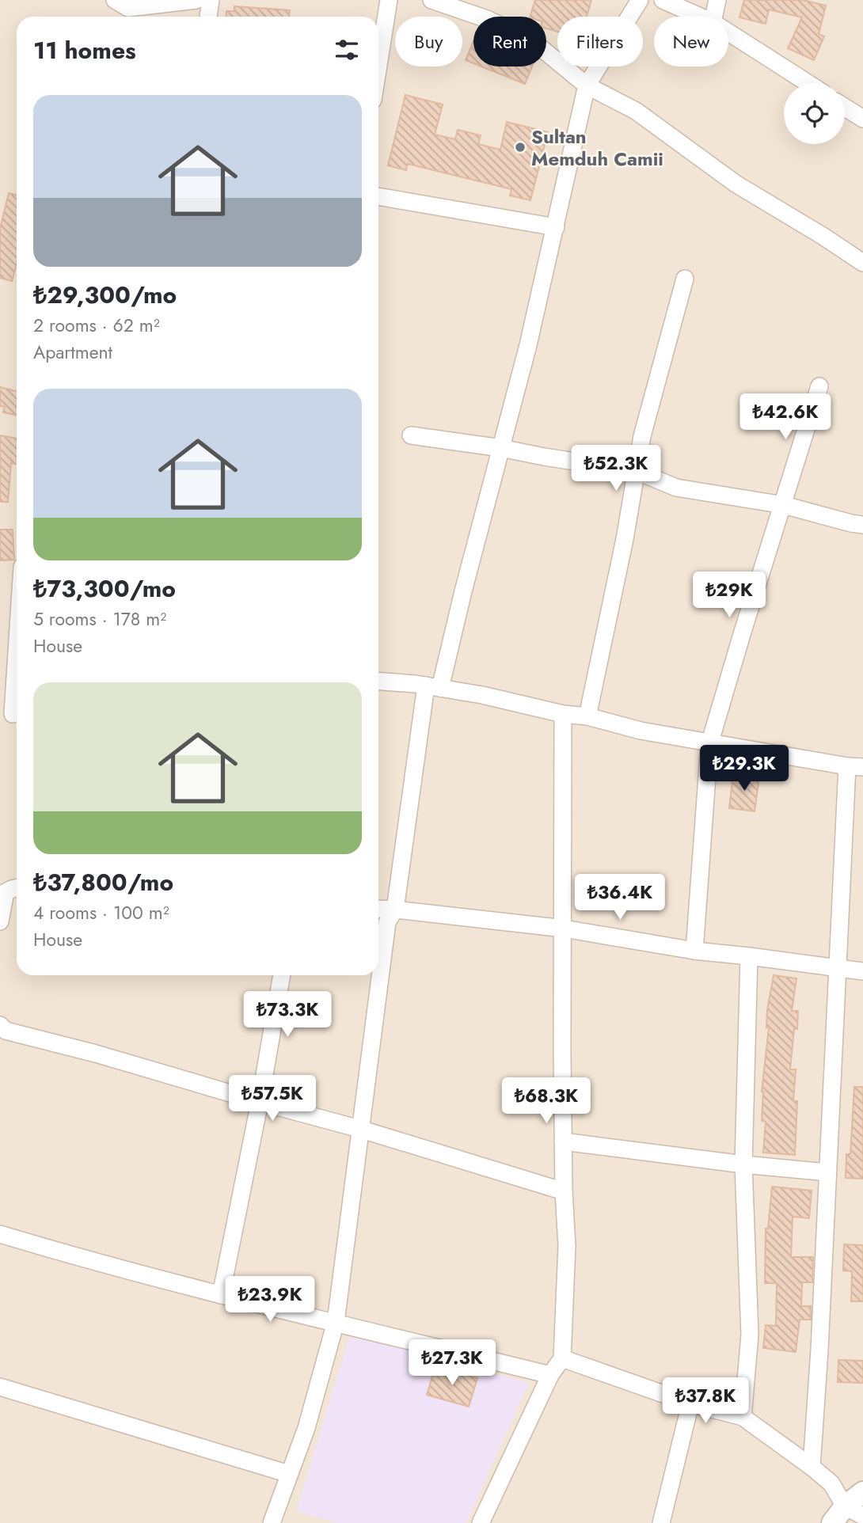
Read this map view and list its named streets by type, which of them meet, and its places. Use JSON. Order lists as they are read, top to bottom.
{
  "places": ["Sultan Memduh Camii"],
  "page": {
    "chip": [
      "Buy",
      "Rent",
      "Filters",
      "New"
    ],
    "heading": "11 homes",
    "list": [
      {
        "name": "₺29,300/mo",
        "note": "2 rooms · 62 m² · Apartment"
      },
      {
        "name": "₺73,300/mo",
        "note": "5 rooms · 178 m² · House"
      },
      {
        "name": "₺37,800/mo",
        "note": "4 rooms · 100 m² · House"
      }
    ],
    "price": [
      "₺42.6K",
      "₺52.3K",
      "₺29K",
      "₺29.3K",
      "₺36.4K",
      "₺73.3K",
      "₺57.5K",
      "₺68.3K",
      "₺23.9K",
      "₺27.3K",
      "₺37.8K"
    ]
  }
}
